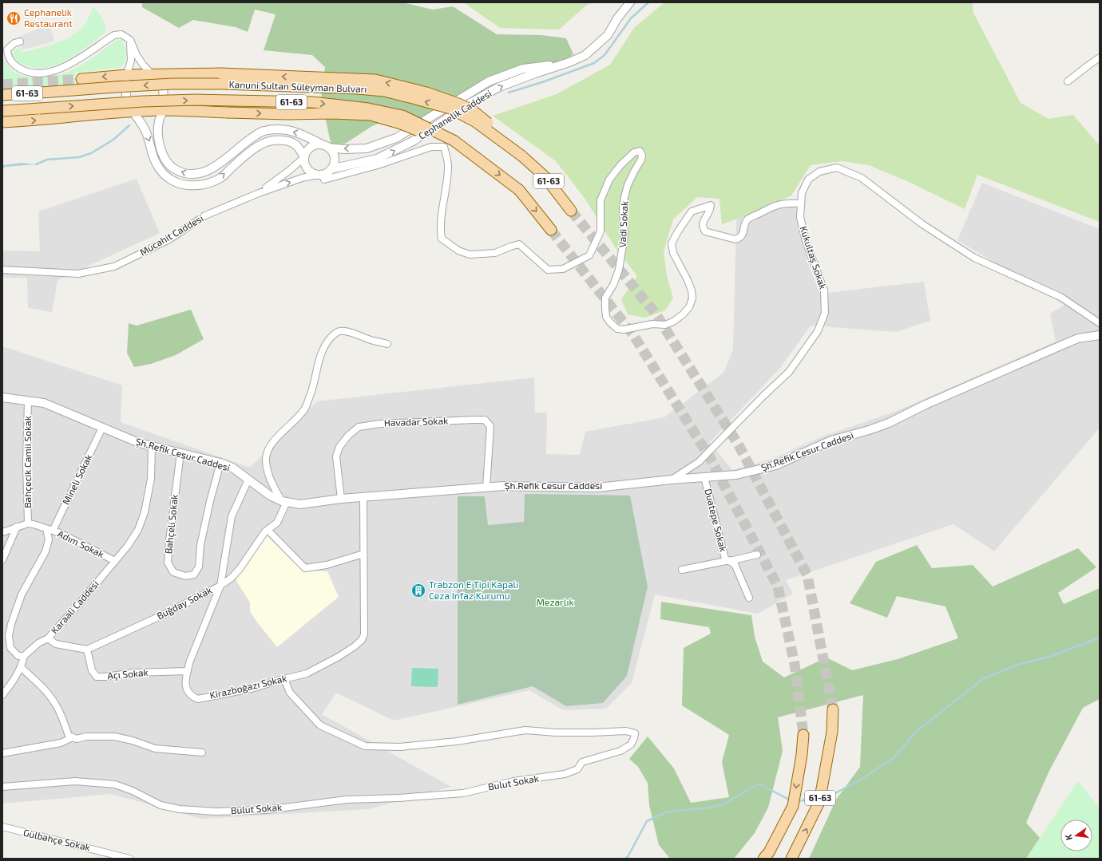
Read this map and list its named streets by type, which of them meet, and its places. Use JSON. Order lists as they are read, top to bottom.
{
  "streets": {
    "main road": ["Kanuni Sultan Süleyman Bulvarı", "61-63"],
    "street": [
      "Cephanelik Caddesi",
      "Vadi Sokak",
      "Mücahit Caddesi",
      "Kukultaş Sokak",
      "Havadar Sokak",
      "Şh.Refik Cesur Caddesi",
      "Bahçecik Camii Sokak",
      "Mineli Sokak",
      "Duatepe Sokak",
      "Bahçeli Sokak",
      "Adım Sokak",
      "Buğday Sokak",
      "Karaali Caddesi",
      "Açı Sokak",
      "Kirazboğazı Sokak",
      "Bulut Sokak",
      "Gülbahçe Sokak"
    ]
  },
  "crossings": [
    ["Kanuni Sultan Süleyman Bulvarı", "61-63"],
    ["Cephanelik Caddesi", "Mücahit Caddesi"],
    ["Vadi Sokak", "Mücahit Caddesi"],
    ["Vadi Sokak", "Kukultaş Sokak"],
    ["Kukultaş Sokak", "Şh.Refik Cesur Caddesi"],
    ["Havadar Sokak", "Şh.Refik Cesur Caddesi"],
    ["Şh.Refik Cesur Caddesi", "Bahçecik Camii Sokak"],
    ["Şh.Refik Cesur Caddesi", "Mineli Sokak"],
    ["Şh.Refik Cesur Caddesi", "Duatepe Sokak"],
    ["Şh.Refik Cesur Caddesi", "Bahçeli Sokak"],
    ["Şh.Refik Cesur Caddesi", "Buğday Sokak"],
    ["Şh.Refik Cesur Caddesi", "Karaali Caddesi"],
    ["Şh.Refik Cesur Caddesi", "Kirazboğazı Sokak"],
    ["Mineli Sokak", "Adım Sokak"],
    ["Adım Sokak", "Karaali Caddesi"],
    ["Buğday Sokak", "Açı Sokak"],
    ["Buğday Sokak", "Kirazboğazı Sokak"],
    ["Açı Sokak", "Kirazboğazı Sokak"],
    ["Kirazboğazı Sokak", "Bulut Sokak"]
  ],
  "parks": ["Mezarlık"],
  "places": {
    "restaurant": ["Cephanelik Restaurant"],
    "building": ["Trabzon E Tipi Kapalı Ceza İnfaz Kurumu"]
  },
  "north": "left"
}
